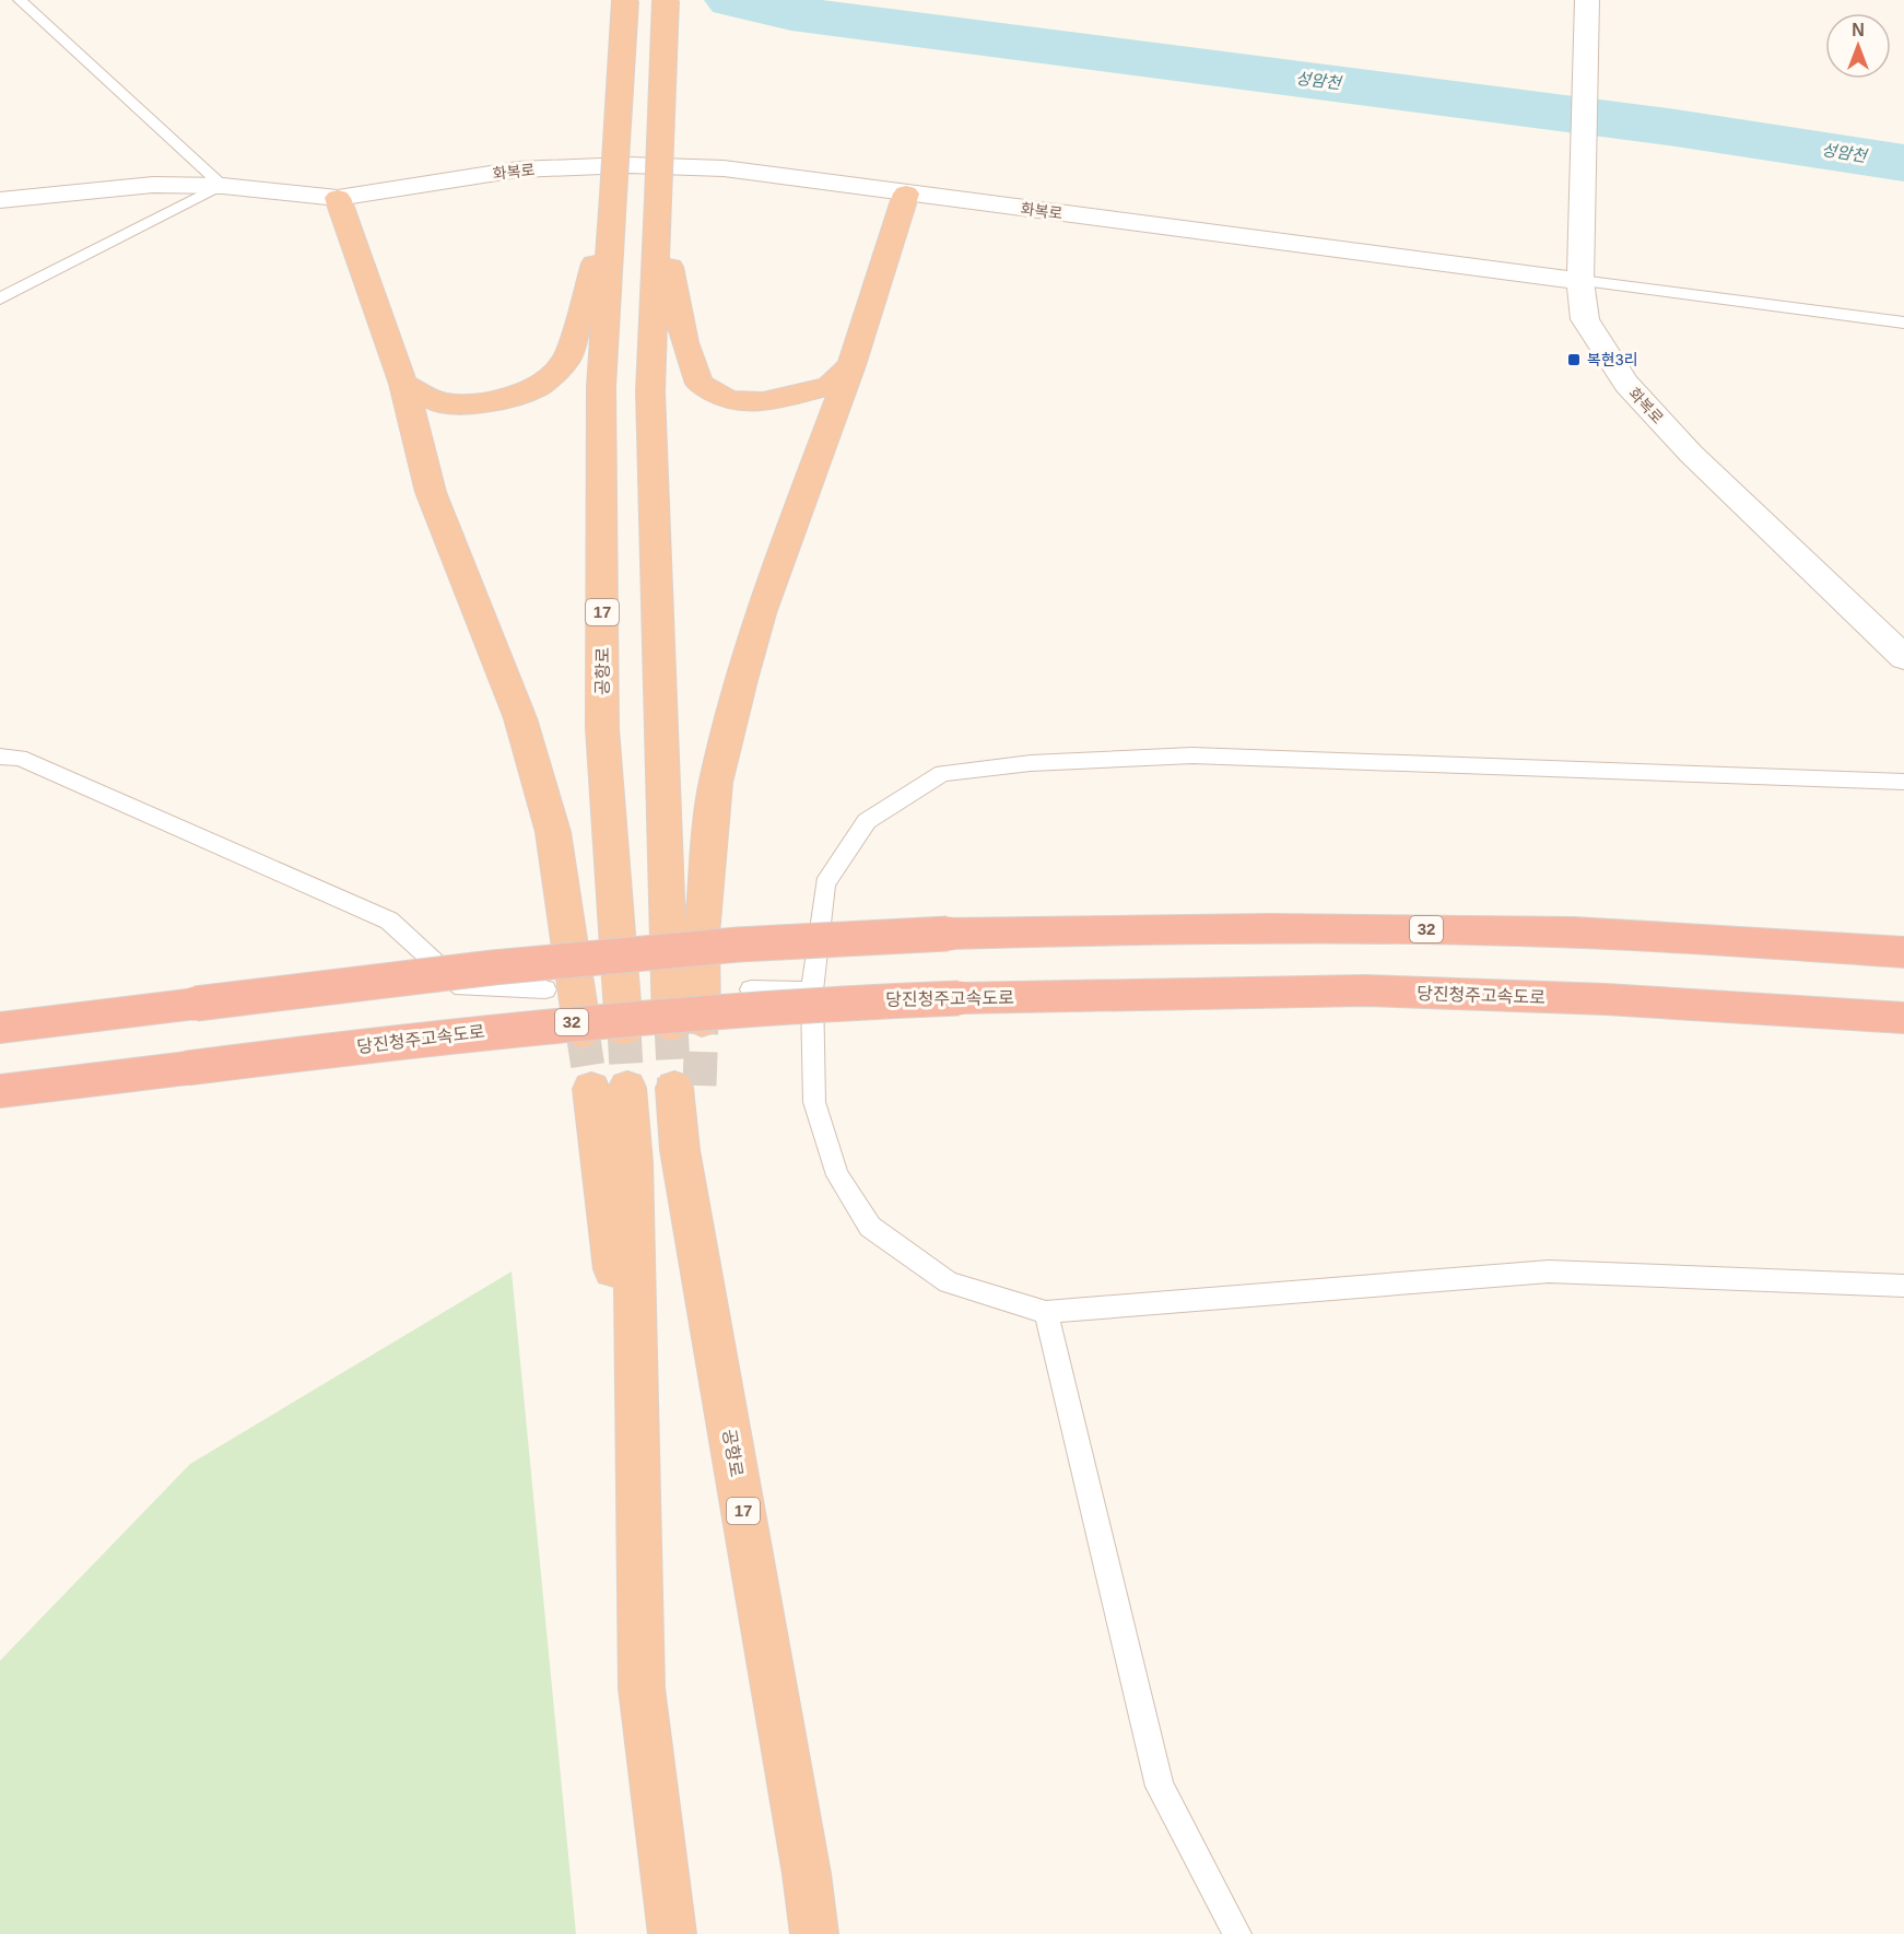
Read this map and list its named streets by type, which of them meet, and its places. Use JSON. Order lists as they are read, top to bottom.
{
  "streets": {
    "highway": [
      "17",
      "공항로",
      "32",
      "당진청주고속도로"
    ],
    "street": ["화복로"]
  },
  "crossings": [
    ["17", "공항로"]
  ],
  "water": ["성암천"],
  "places": {
    "transit": ["복현3리"]
  },
  "north": "top"
}
